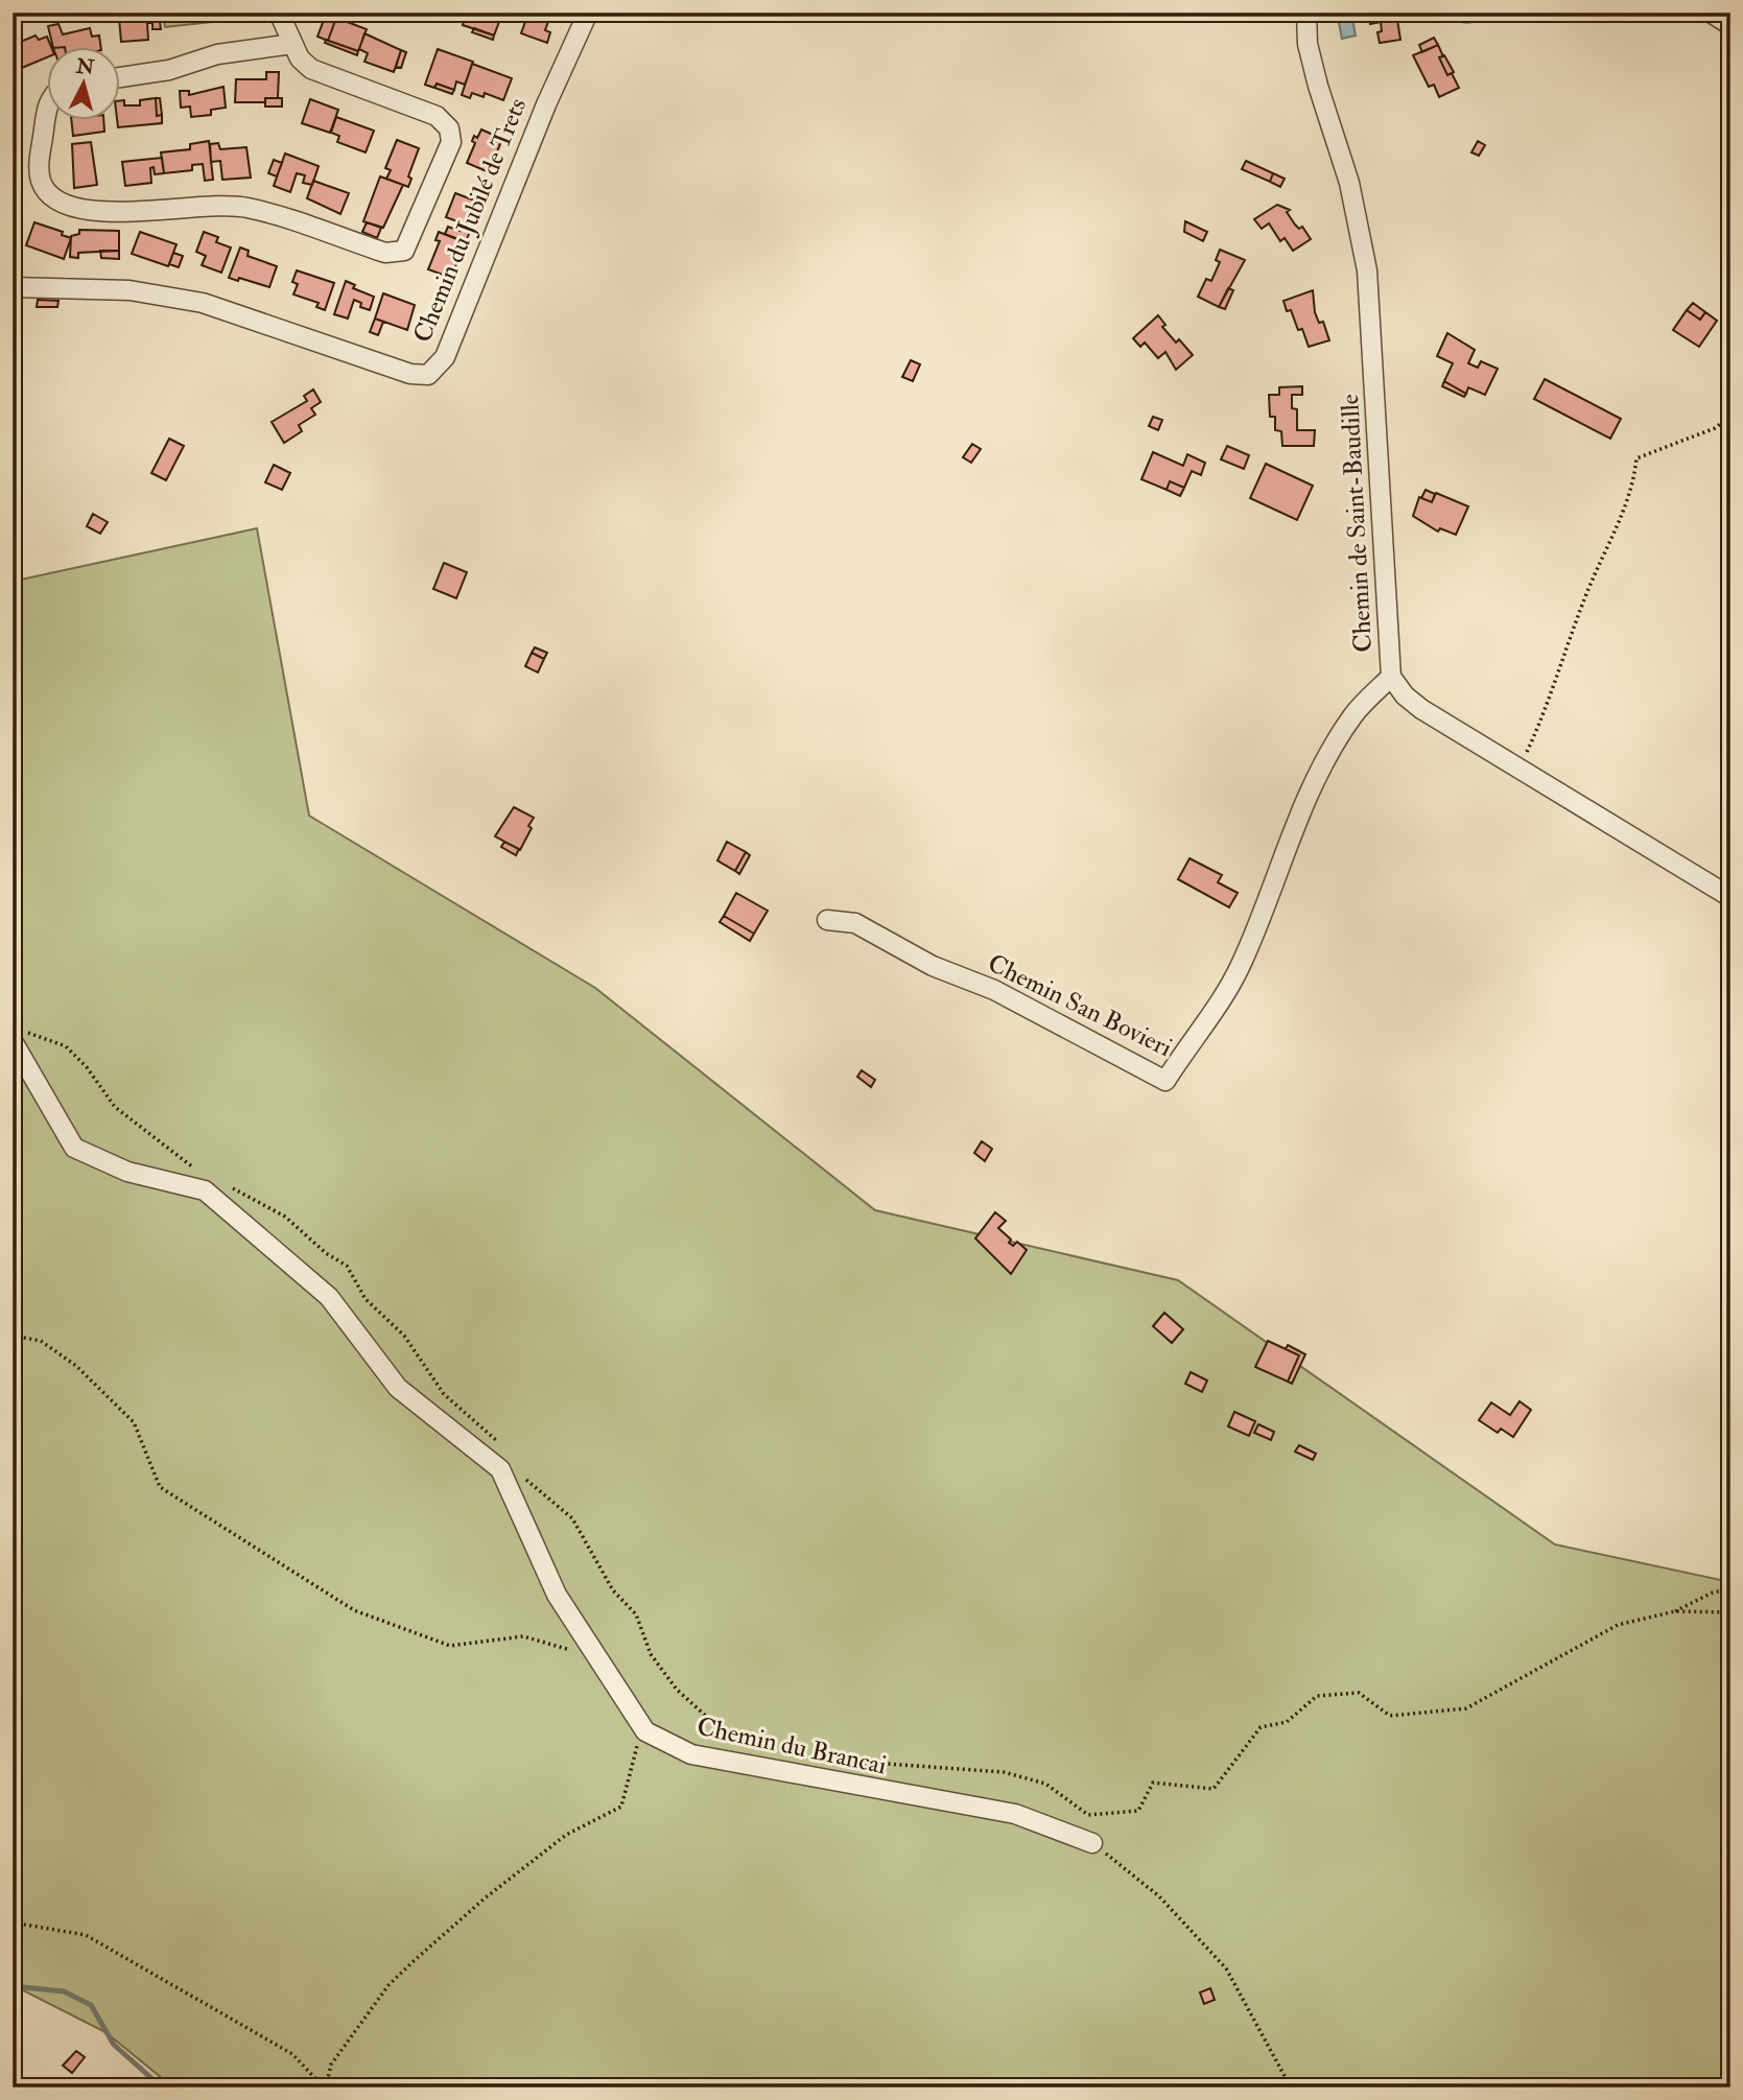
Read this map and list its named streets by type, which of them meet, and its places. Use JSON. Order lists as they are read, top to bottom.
{
  "streets": {
    "street": [
      "Chemin du Jubilé de Trets",
      "Chemin de Saint-Baudille",
      "Chemin San Bovieri",
      "Chemin du Brancai"
    ]
  },
  "crossings": [
    ["Chemin de Saint-Baudille", "Chemin San Bovieri"]
  ],
  "north": "top"
}
